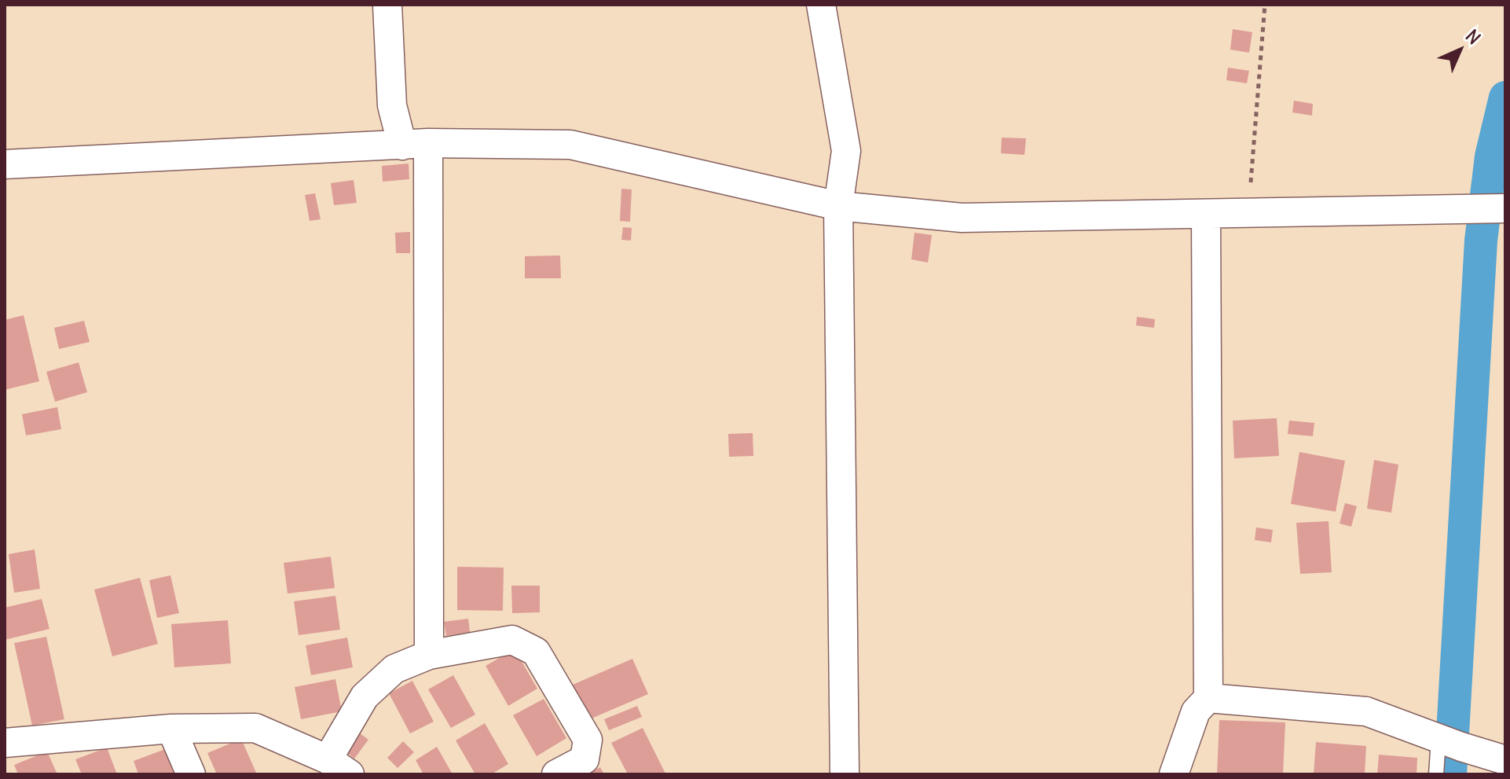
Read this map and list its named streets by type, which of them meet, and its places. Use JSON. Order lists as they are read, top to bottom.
{
  "north": "top right"
}
